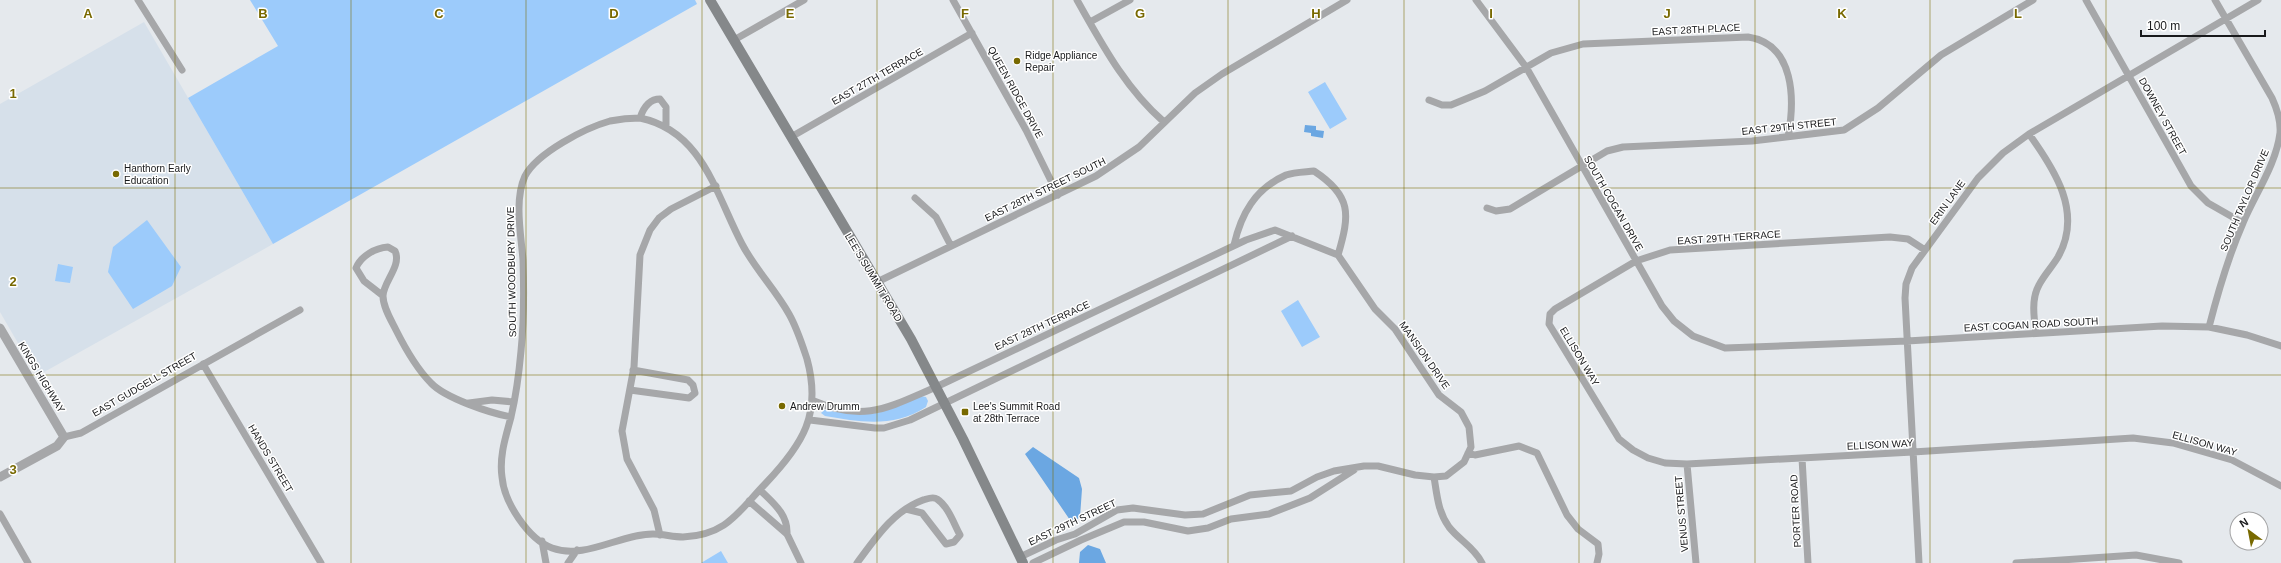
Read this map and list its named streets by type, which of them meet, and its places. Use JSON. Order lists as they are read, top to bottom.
{
  "streets": {
    "main road": ["LEE'S SUMMIT ROAD"],
    "street": [
      "EAST 28TH PLACE",
      "EAST 27TH TERRACE",
      "QUEEN RIDGE DRIVE",
      "DOWNEY STREET",
      "EAST 29TH STREET",
      "EAST 28TH STREET SOUTH",
      "SOUTH TAYLOR DRIVE",
      "ERIN LANE",
      "SOUTH COGAN DRIVE",
      "EAST 29TH TERRACE",
      "SOUTH WOODBURY DRIVE",
      "EAST COGAN ROAD SOUTH",
      "EAST 28TH TERRACE",
      "MANSION DRIVE",
      "ELLISON WAY",
      "KINGS HIGHWAY",
      "EAST GUDGELL STREET",
      "HANDS STREET",
      "PORTER ROAD",
      "VENUS STREET"
    ]
  },
  "crossings": [
    ["EAST 28TH PLACE", "EAST 29TH STREET"],
    ["EAST 28TH PLACE", "SOUTH COGAN DRIVE"],
    ["EAST 27TH TERRACE", "QUEEN RIDGE DRIVE"],
    ["EAST 27TH TERRACE", "LEE'S SUMMIT ROAD"],
    ["QUEEN RIDGE DRIVE", "EAST 28TH STREET SOUTH"],
    ["DOWNEY STREET", "SOUTH TAYLOR DRIVE"],
    ["DOWNEY STREET", "ERIN LANE"],
    ["EAST 29TH STREET", "SOUTH COGAN DRIVE"],
    ["EAST 29TH STREET", "LEE'S SUMMIT ROAD"],
    ["EAST 28TH STREET SOUTH", "LEE'S SUMMIT ROAD"],
    ["SOUTH TAYLOR DRIVE", "ERIN LANE"],
    ["SOUTH TAYLOR DRIVE", "EAST COGAN ROAD SOUTH"],
    ["ERIN LANE", "EAST 29TH TERRACE"],
    ["ERIN LANE", "EAST COGAN ROAD SOUTH"],
    ["ERIN LANE", "ELLISON WAY"],
    ["SOUTH COGAN DRIVE", "EAST 29TH TERRACE"],
    ["SOUTH COGAN DRIVE", "EAST COGAN ROAD SOUTH"],
    ["EAST 29TH TERRACE", "ELLISON WAY"],
    ["LEE'S SUMMIT ROAD", "EAST 28TH TERRACE"],
    ["EAST 28TH TERRACE", "MANSION DRIVE"],
    ["ELLISON WAY", "PORTER ROAD"],
    ["ELLISON WAY", "VENUS STREET"],
    ["KINGS HIGHWAY", "EAST GUDGELL STREET"],
    ["EAST GUDGELL STREET", "HANDS STREET"]
  ],
  "places": {
    "other": ["Ridge Appliance Repair", "Hanthorn Early Education", "Andrew Drumm"],
    "transit": ["Lee's Summit Road at 28th Terrace"]
  },
  "scale_bar": "100 m",
  "north": "top left",
  "grid": {
    "columns": [
      "A",
      "B",
      "C",
      "D",
      "E",
      "F",
      "G",
      "H",
      "I",
      "J",
      "K",
      "L"
    ],
    "rows": ["1", "2", "3"]
  }
}
